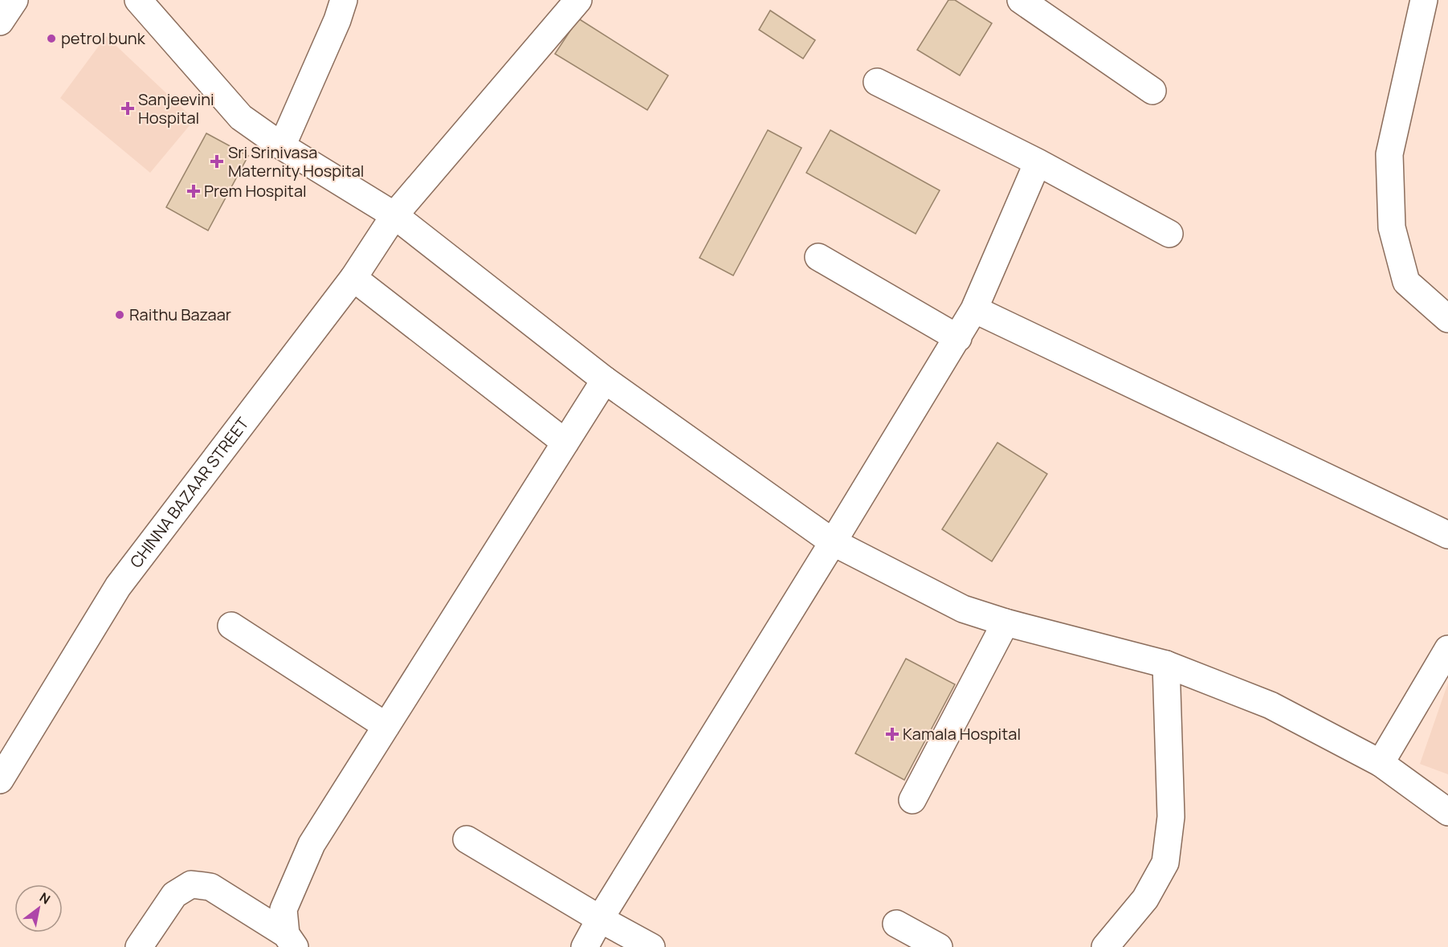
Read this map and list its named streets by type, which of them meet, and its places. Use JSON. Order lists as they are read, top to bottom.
{
  "streets": {
    "street": ["CHINNA BAZAAR STREET"]
  },
  "places": {
    "other": ["petrol bunk", "Raithu Bazaar"],
    "health": [
      "Sanjeevini Hospital",
      "Sri Srinivasa Maternity Hospital",
      "Prem Hospital",
      "Kamala Hospital"
    ]
  },
  "north": "top right"
}
